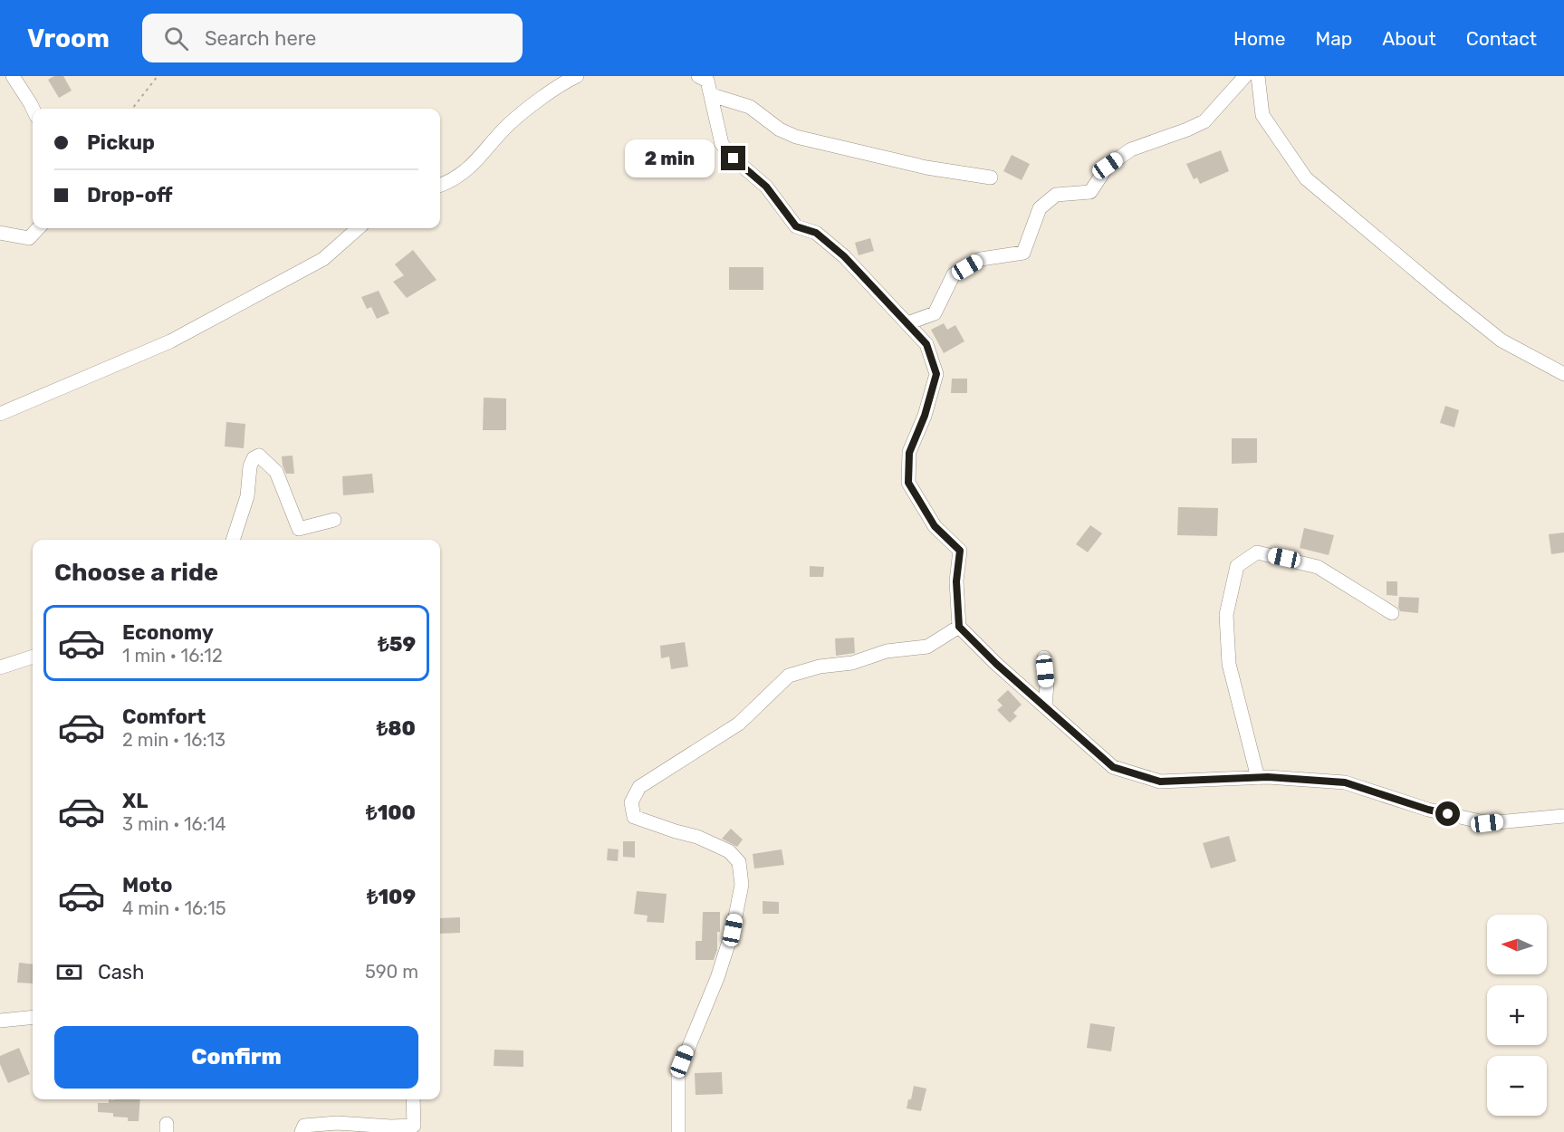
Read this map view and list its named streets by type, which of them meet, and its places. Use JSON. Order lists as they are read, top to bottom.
{
  "north": "left",
  "page": {
    "header": "Vroom",
    "search": "Search here",
    "nav": [
      "Home",
      "Map",
      "About",
      "Contact"
    ],
    "banner": ["Pickup", "Drop-off"],
    "bubble": "2 min",
    "heading": "Choose a ride",
    "list": [
      {
        "name": "Economy",
        "note": "1 min · 16:12",
        "value": "₺59"
      },
      {
        "name": "Comfort",
        "note": "2 min · 16:13",
        "value": "₺80"
      },
      {
        "name": "XL",
        "note": "3 min · 16:14",
        "value": "₺100"
      },
      {
        "name": "Moto",
        "note": "4 min · 16:15",
        "value": "₺109"
      }
    ],
    "map_buttons": ["+", "−"],
    "pay": ["Cash", "590 m"],
    "buttons": "Confirm"
  }
}
